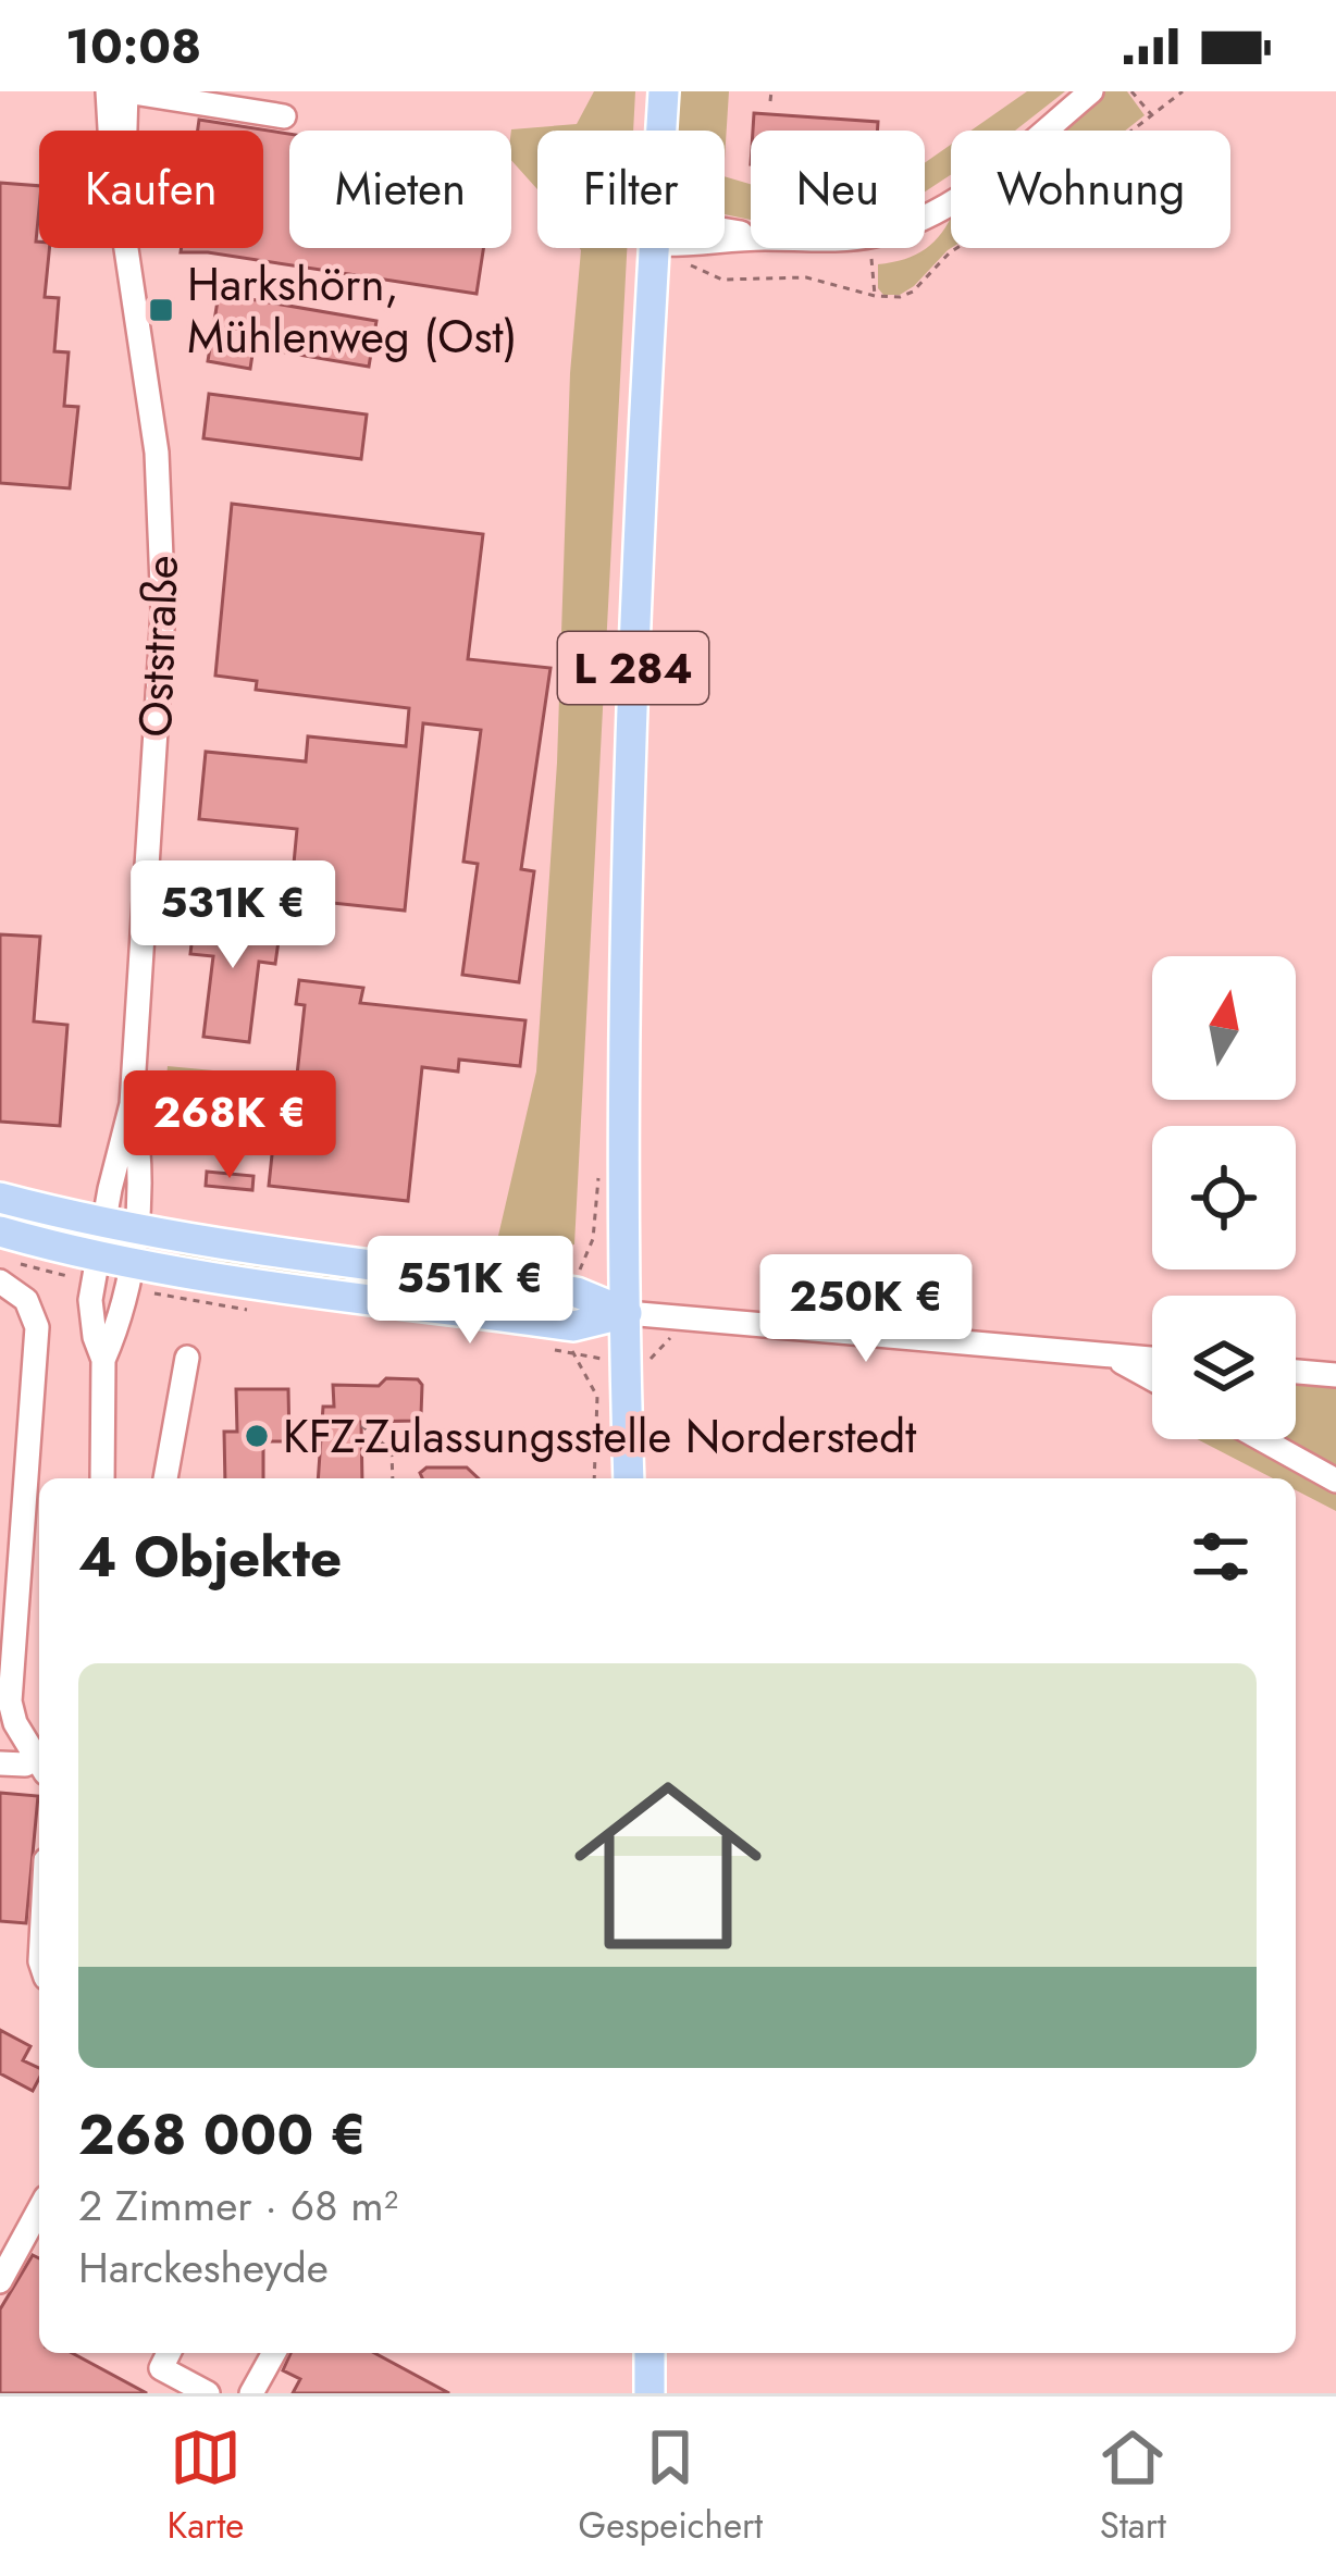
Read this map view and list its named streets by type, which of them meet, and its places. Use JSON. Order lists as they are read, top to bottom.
{
  "streets": {
    "main road": ["L 284"],
    "street": ["Oststraße"]
  },
  "places": {
    "transit": ["Harkshörn, Mühlenweg (Ost)"],
    "other": ["KFZ-Zulassungsstelle Norderstedt"]
  },
  "north": "top",
  "page": {
    "status": "10:08",
    "chip": [
      "Kaufen",
      "Mieten",
      "Filter",
      "Neu",
      "Wohnung"
    ],
    "price": [
      "531K €",
      "268K €",
      "551K €",
      "250K €"
    ],
    "heading": "4 Objekte",
    "list": [
      {
        "name": "268 000 €",
        "note": "2 Zimmer · 68 m² · Harckesheyde"
      }
    ],
    "tabs": ["Karte", "Gespeichert", "Start"]
  }
}
